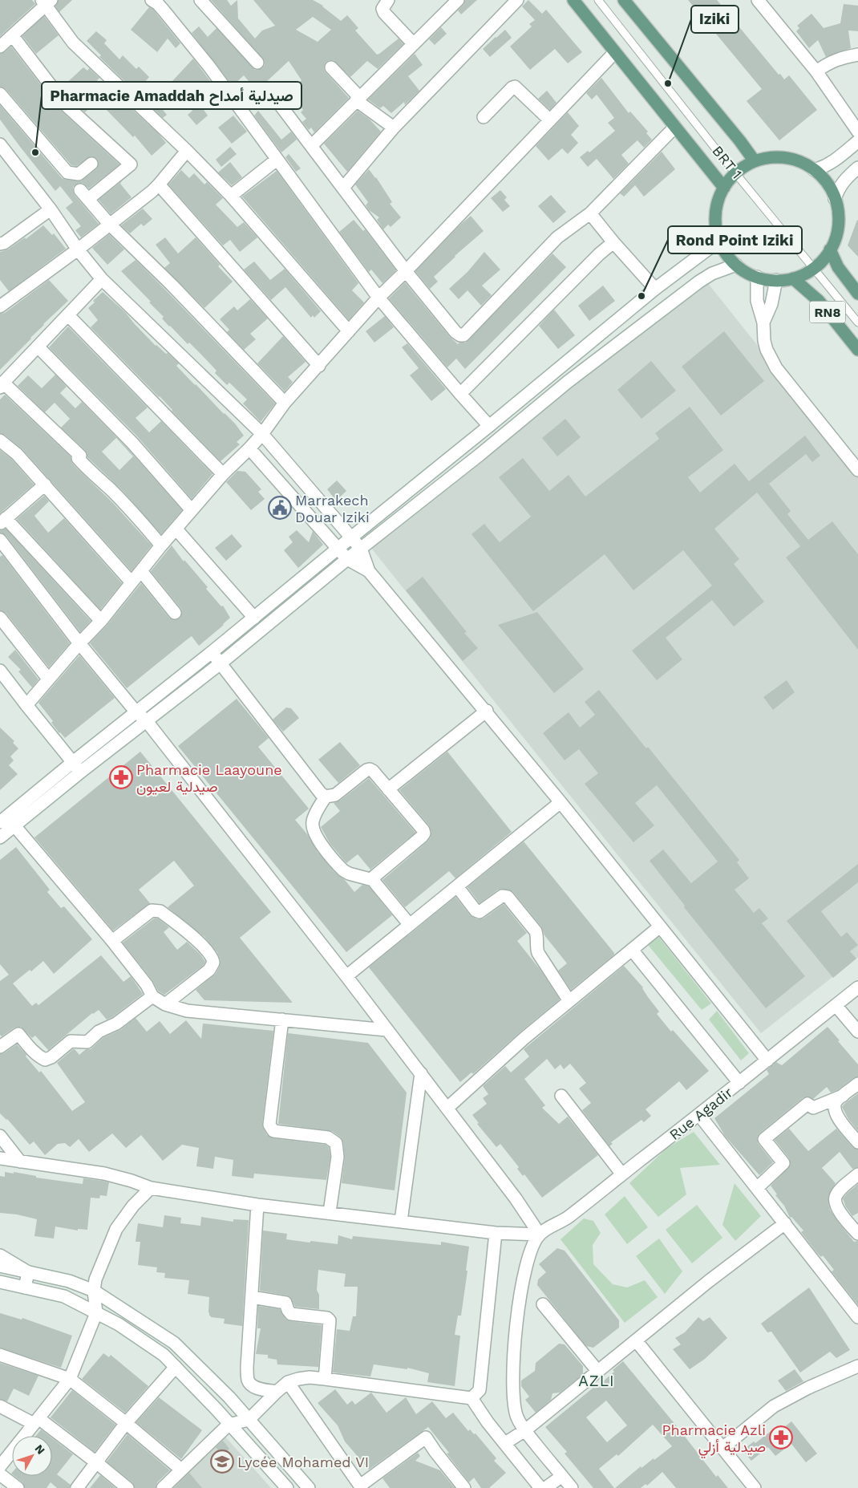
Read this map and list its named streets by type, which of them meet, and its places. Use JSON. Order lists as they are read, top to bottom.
{
  "streets": {
    "main road": ["RN8"],
    "street": ["Rue Agadir"],
    "lane": ["BRT 1"]
  },
  "districts": ["AZLI"],
  "places": {
    "other": ["Iziki", "Pharmacie Amaddah صيدلية أمداح", "Rond Point Iziki"],
    "public building": ["Marrakech Douar Iziki"],
    "pharmacy": ["Pharmacie Laayoune صيدلية لعيون", "Pharmacie Azli صيدلية أزلي"],
    "school or university": ["Lycée Mohamed VI"]
  },
  "north": "top right"
}
